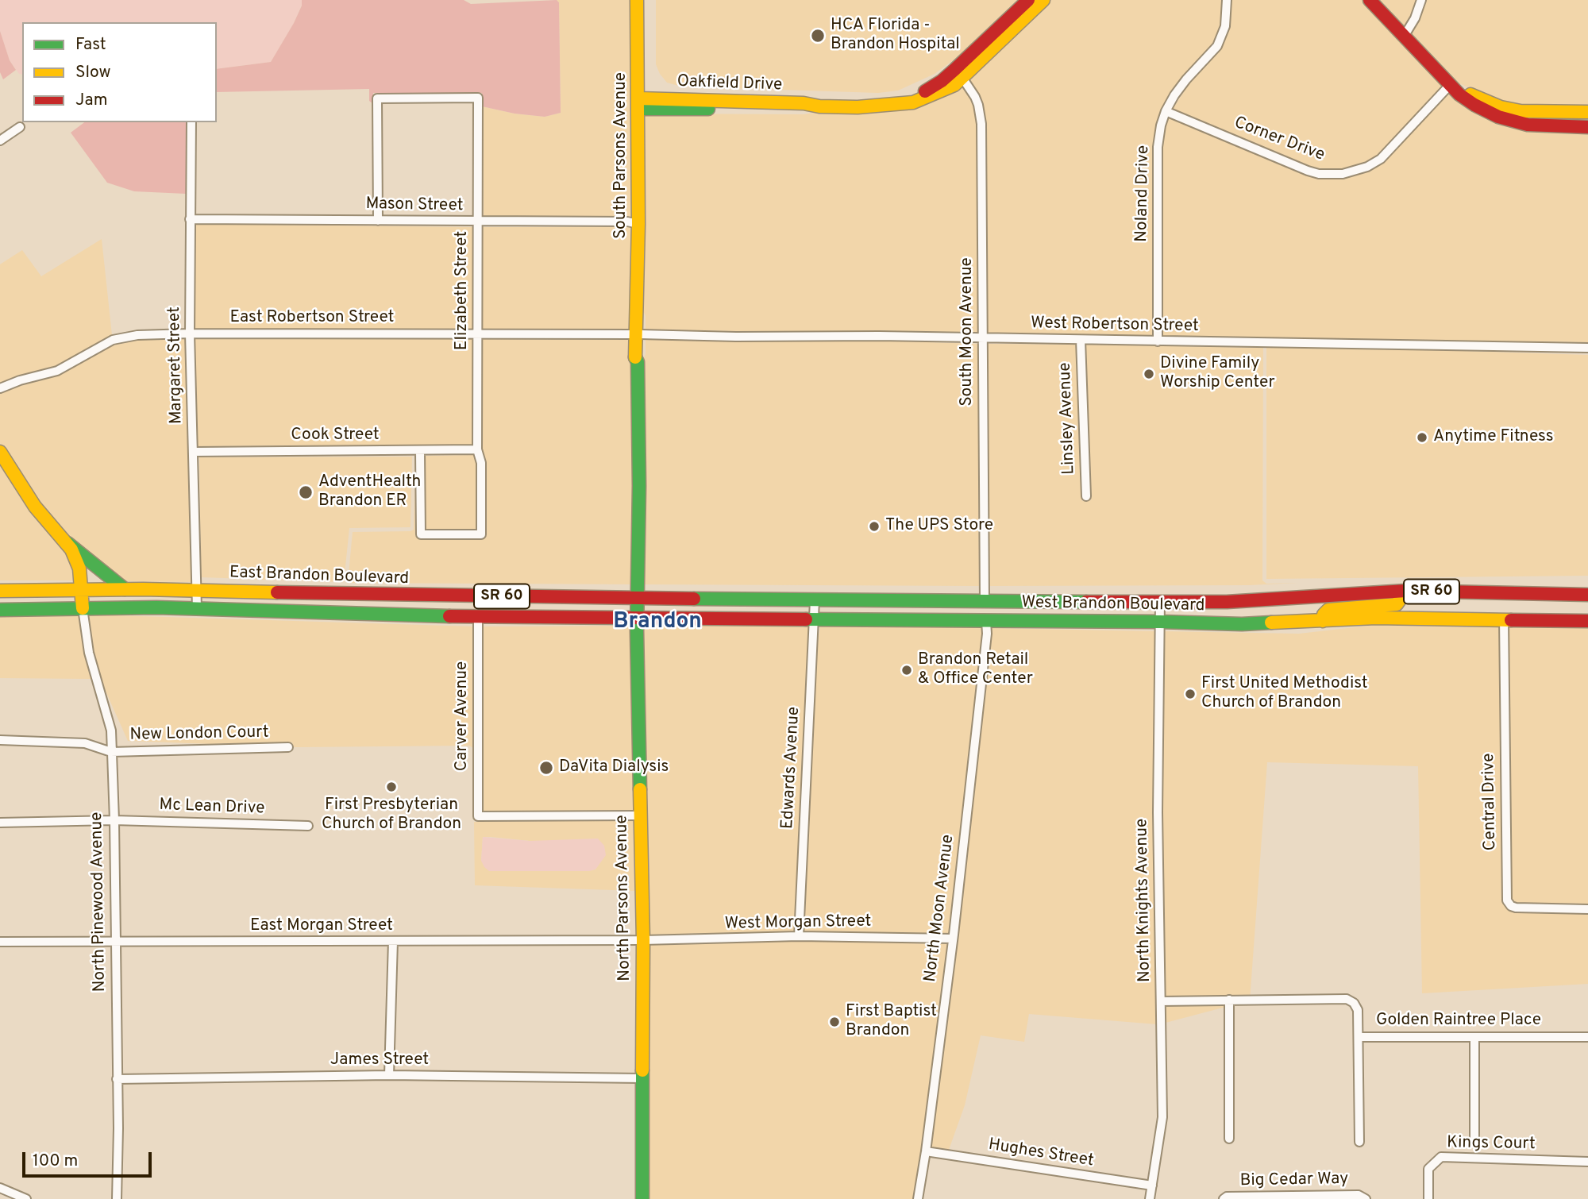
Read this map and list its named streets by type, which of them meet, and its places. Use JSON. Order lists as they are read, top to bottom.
{
  "streets": {
    "main road": [
      "Oakfield Drive",
      "South Parsons Avenue",
      "East Brandon Boulevard",
      "SR 60",
      "West Brandon Boulevard",
      "North Parsons Avenue"
    ],
    "street": [
      "Corner Drive",
      "Noland Drive",
      "Mason Street",
      "Elizabeth Street",
      "East Robertson Street",
      "West Robertson Street",
      "South Moon Avenue",
      "Margaret Street",
      "Linsley Avenue",
      "Cook Street",
      "Carver Avenue",
      "New London Court",
      "Edwards Avenue",
      "Central Drive",
      "Mc Lean Drive",
      "North Knights Avenue",
      "North Pinewood Avenue",
      "North Moon Avenue",
      "West Morgan Street",
      "East Morgan Street",
      "Golden Raintree Place",
      "James Street",
      "Kings Court",
      "Hughes Street",
      "Big Cedar Way"
    ]
  },
  "crossings": [
    ["Oakfield Drive", "South Parsons Avenue"],
    ["Oakfield Drive", "South Moon Avenue"],
    ["Corner Drive", "Noland Drive"],
    ["South Parsons Avenue", "Mason Street"],
    ["South Parsons Avenue", "East Robertson Street"],
    ["South Parsons Avenue", "West Robertson Street"],
    ["South Parsons Avenue", "East Brandon Boulevard"],
    ["South Parsons Avenue", "West Brandon Boulevard"],
    ["South Parsons Avenue", "North Parsons Avenue"],
    ["Noland Drive", "West Robertson Street"],
    ["Mason Street", "Elizabeth Street"],
    ["Mason Street", "Margaret Street"],
    ["Elizabeth Street", "East Robertson Street"],
    ["Elizabeth Street", "Cook Street"],
    ["East Robertson Street", "West Robertson Street"],
    ["East Robertson Street", "Margaret Street"],
    ["West Robertson Street", "South Moon Avenue"],
    ["West Robertson Street", "Linsley Avenue"],
    ["South Moon Avenue", "West Brandon Boulevard"],
    ["Margaret Street", "Cook Street"],
    ["Margaret Street", "East Brandon Boulevard"],
    ["Margaret Street", "SR 60"],
    ["East Brandon Boulevard", "West Brandon Boulevard"],
    ["East Brandon Boulevard", "North Parsons Avenue"],
    ["SR 60", "West Brandon Boulevard"],
    ["SR 60", "Carver Avenue"],
    ["SR 60", "North Parsons Avenue"],
    ["SR 60", "North Pinewood Avenue"],
    ["West Brandon Boulevard", "Edwards Avenue"],
    ["West Brandon Boulevard", "Central Drive"],
    ["West Brandon Boulevard", "North Parsons Avenue"],
    ["West Brandon Boulevard", "North Knights Avenue"],
    ["West Brandon Boulevard", "North Moon Avenue"],
    ["Carver Avenue", "North Parsons Avenue"],
    ["New London Court", "North Pinewood Avenue"],
    ["Edwards Avenue", "West Morgan Street"],
    ["Mc Lean Drive", "North Pinewood Avenue"],
    ["North Parsons Avenue", "West Morgan Street"],
    ["North Parsons Avenue", "East Morgan Street"],
    ["North Parsons Avenue", "James Street"],
    ["North Knights Avenue", "Golden Raintree Place"],
    ["North Knights Avenue", "Hughes Street"],
    ["North Pinewood Avenue", "East Morgan Street"],
    ["North Pinewood Avenue", "James Street"],
    ["North Moon Avenue", "West Morgan Street"],
    ["North Moon Avenue", "Hughes Street"],
    ["West Morgan Street", "East Morgan Street"]
  ],
  "districts": ["Brandon"],
  "places": [
    "HCA Florida - Brandon Hospital",
    "Divine Family Worship Center",
    "Anytime Fitness",
    "AdventHealth Brandon ER",
    "The UPS Store",
    "Brandon Retail & Office Center",
    "First United Methodist Church of Brandon",
    "DaVita Dialysis",
    "First Presbyterian Church of Brandon",
    "First Baptist Brandon"
  ],
  "legend": ["Fast", "Slow", "Jam"],
  "scale_bar": "100 m"
}
